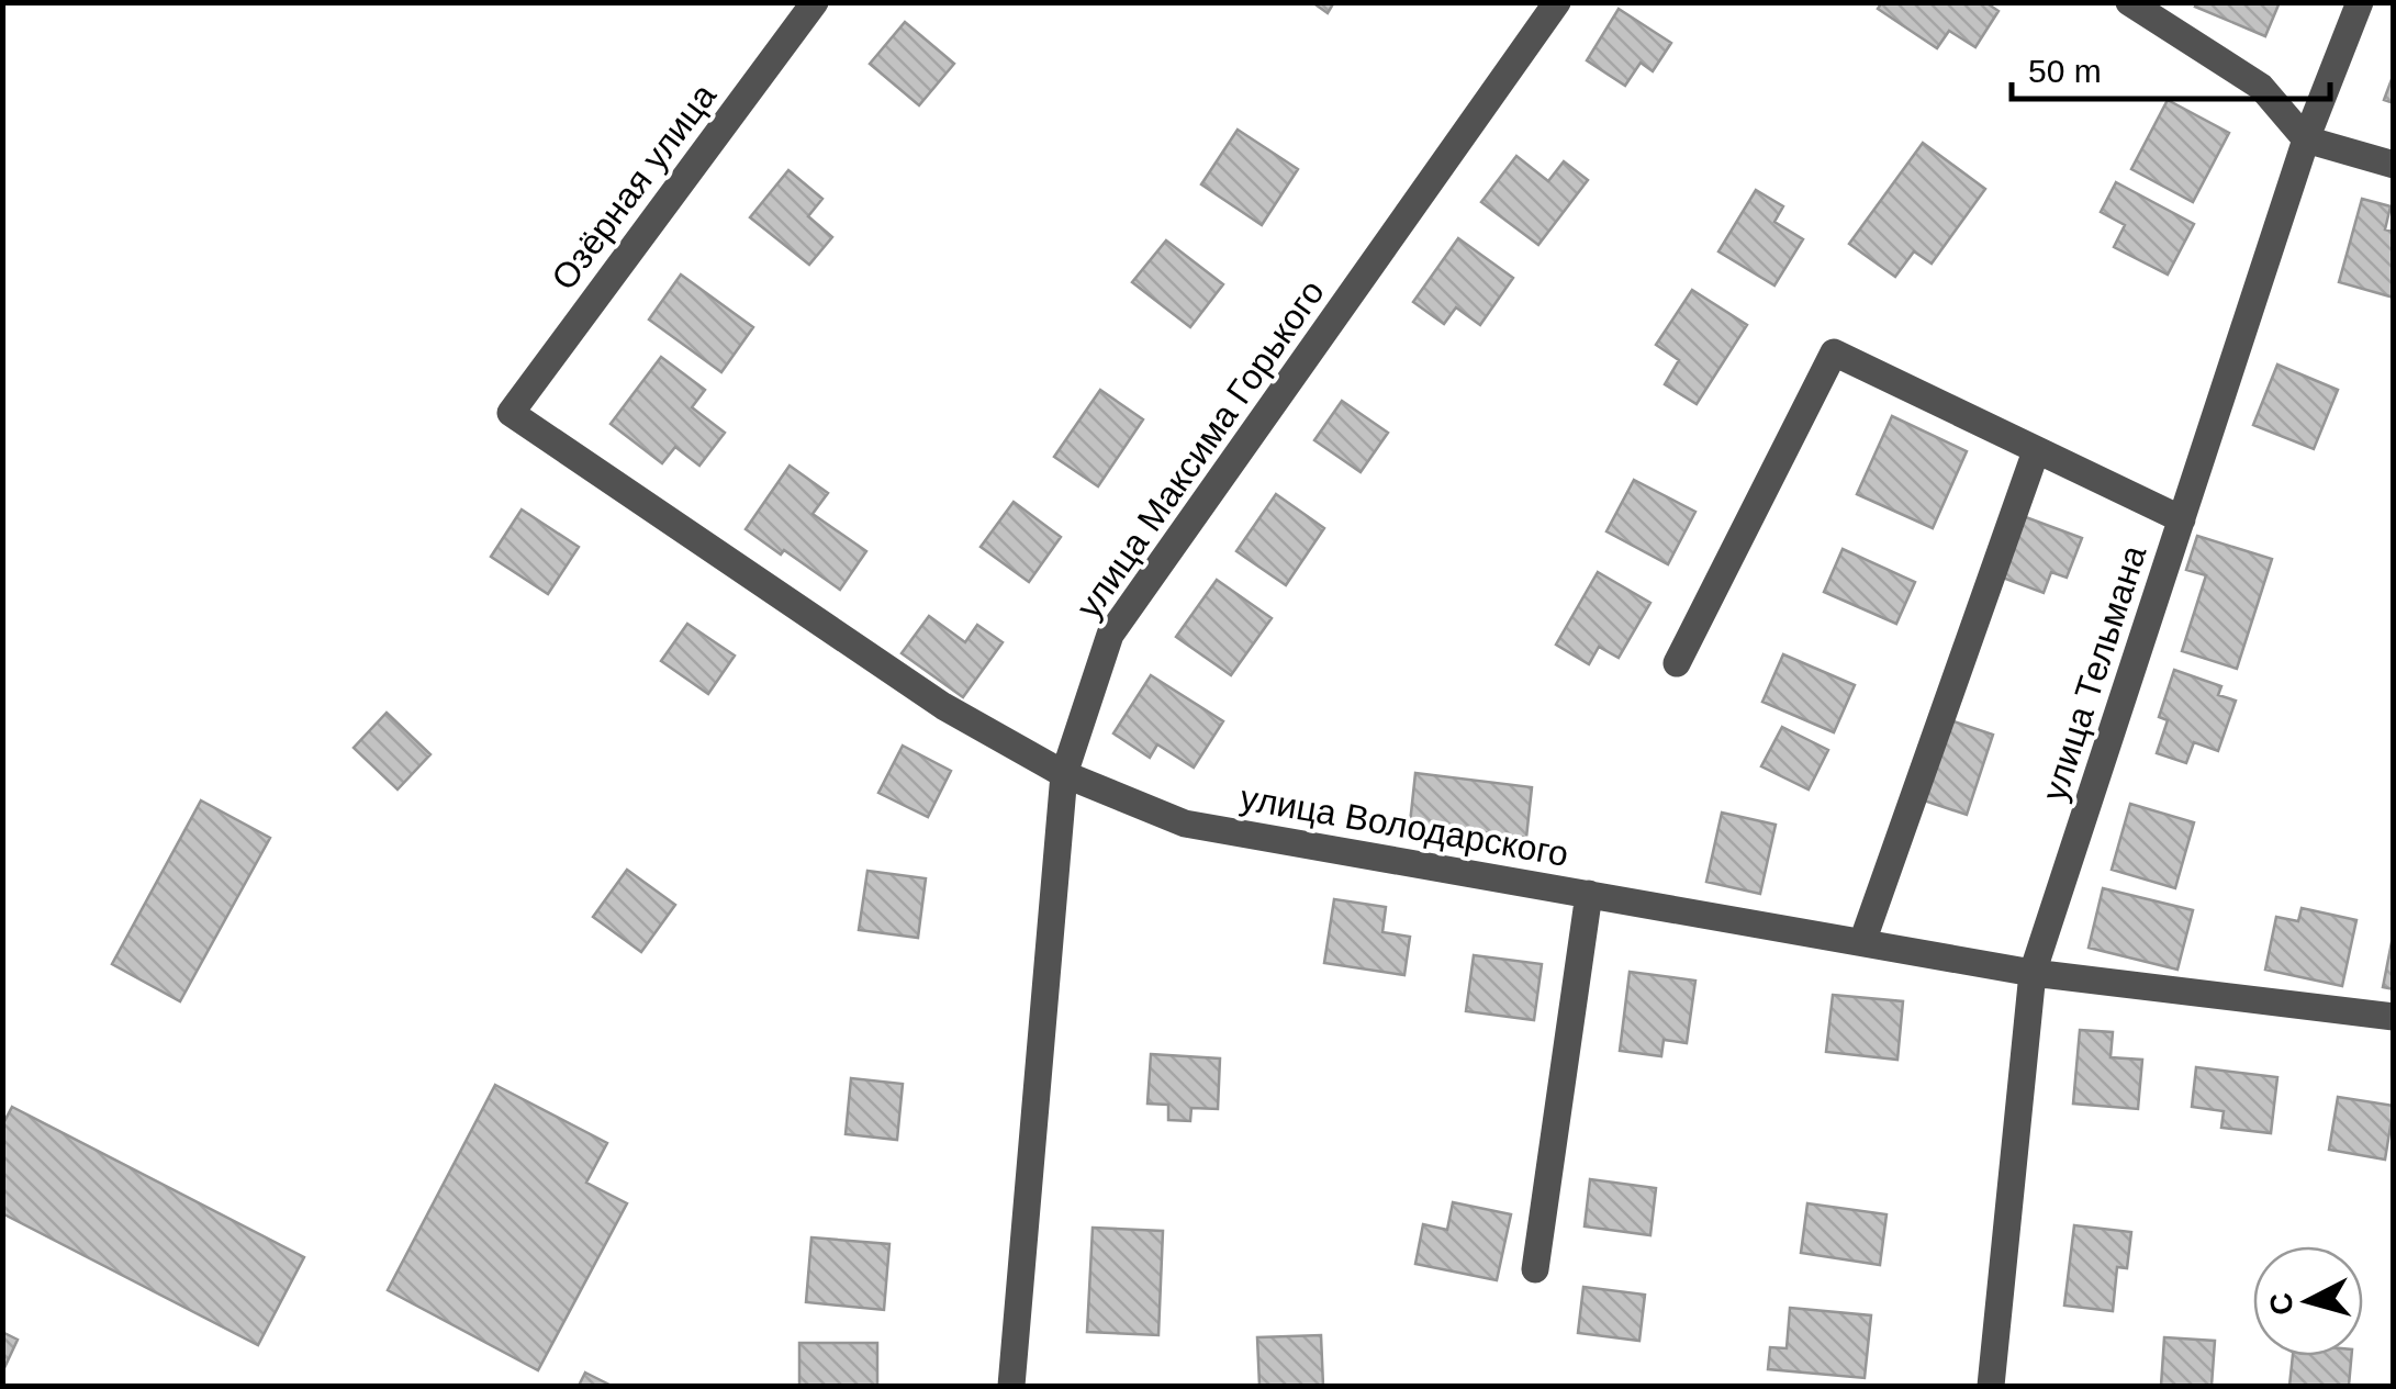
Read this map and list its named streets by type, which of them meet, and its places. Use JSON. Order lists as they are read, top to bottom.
{
  "streets": {
    "street": [
      "Озёрная улица",
      "улица Максима Горького",
      "улица Тельмана",
      "улица Володарского"
    ]
  },
  "crossings": [
    ["Озёрная улица", "улица Володарского"],
    ["улица Максима Горького", "улица Володарского"],
    ["улица Тельмана", "улица Володарского"]
  ],
  "scale_bar": "50 m",
  "north": "left"
}
